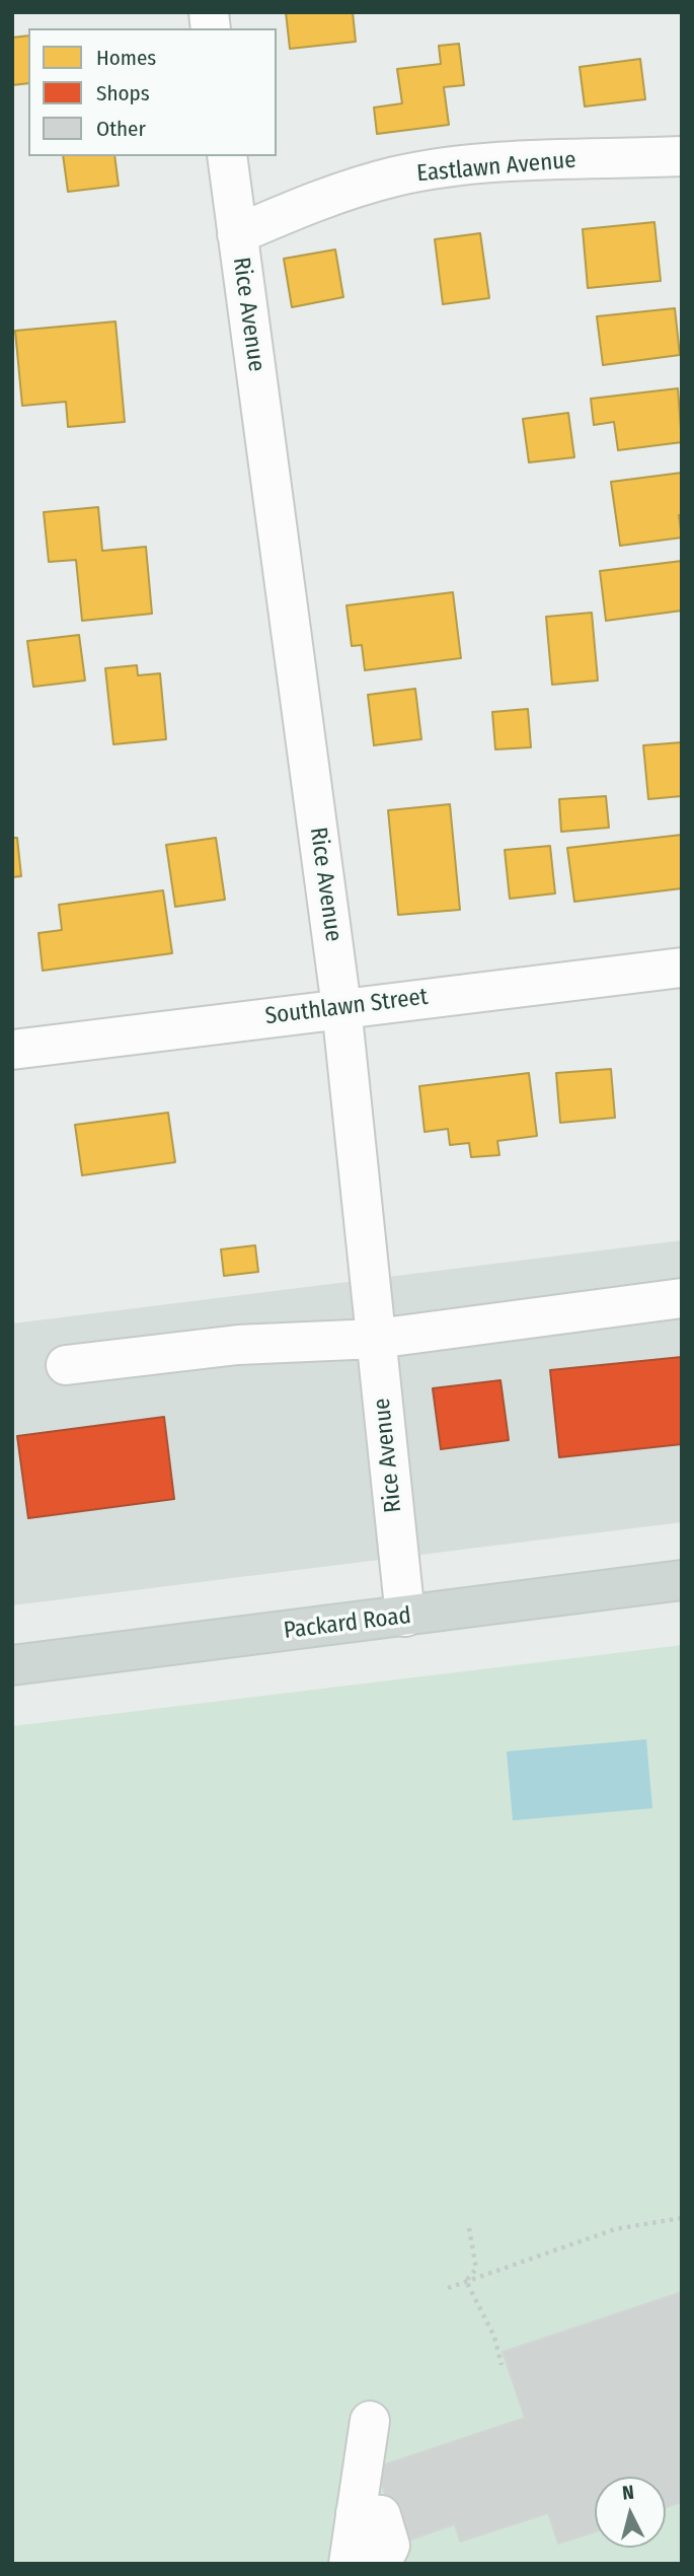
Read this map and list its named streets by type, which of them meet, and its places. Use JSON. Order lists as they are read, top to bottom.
{
  "streets": {
    "main road": ["Packard Road"],
    "street": ["Eastlawn Avenue", "Rice Avenue", "Southlawn Street"]
  },
  "crossings": [
    ["Eastlawn Avenue", "Rice Avenue"],
    ["Rice Avenue", "Southlawn Street"],
    ["Rice Avenue", "Packard Road"]
  ],
  "legend": ["Homes", "Shops", "Other"],
  "north": "top"
}
